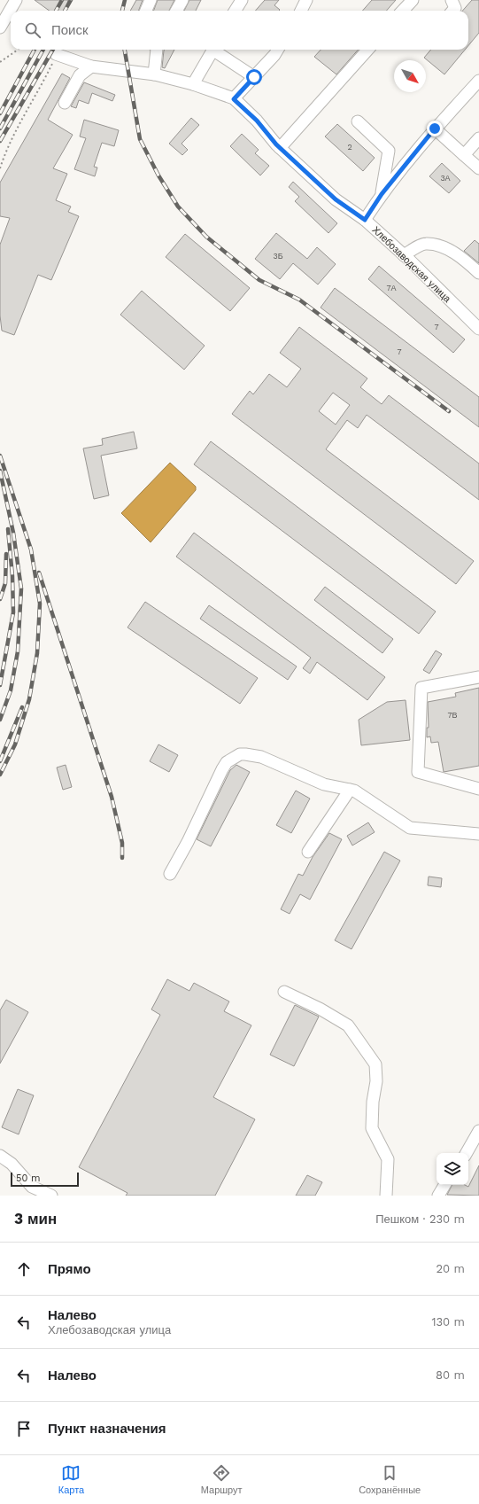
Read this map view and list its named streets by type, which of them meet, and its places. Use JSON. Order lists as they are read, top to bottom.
{
  "streets": {
    "street": ["Хлебозаводская улица"]
  },
  "house_numbers": [
    "2",
    "3А",
    "3Б",
    "7А",
    "7",
    "7",
    "7В"
  ],
  "scale_bar": "50 m",
  "north": "bottom right",
  "page": {
    "search": "Поиск",
    "scale": "50 m",
    "heading": ["3 мин", "Пешком · 230 m"],
    "list": [
      ["Прямо", "20 m"],
      ["Налево", "Хлебозаводская улица", "130 m"],
      ["Налево", "80 m"],
      "Пункт назначения"
    ],
    "nav": ["Карта", "Маршрут", "Сохранённые"]
  }
}
